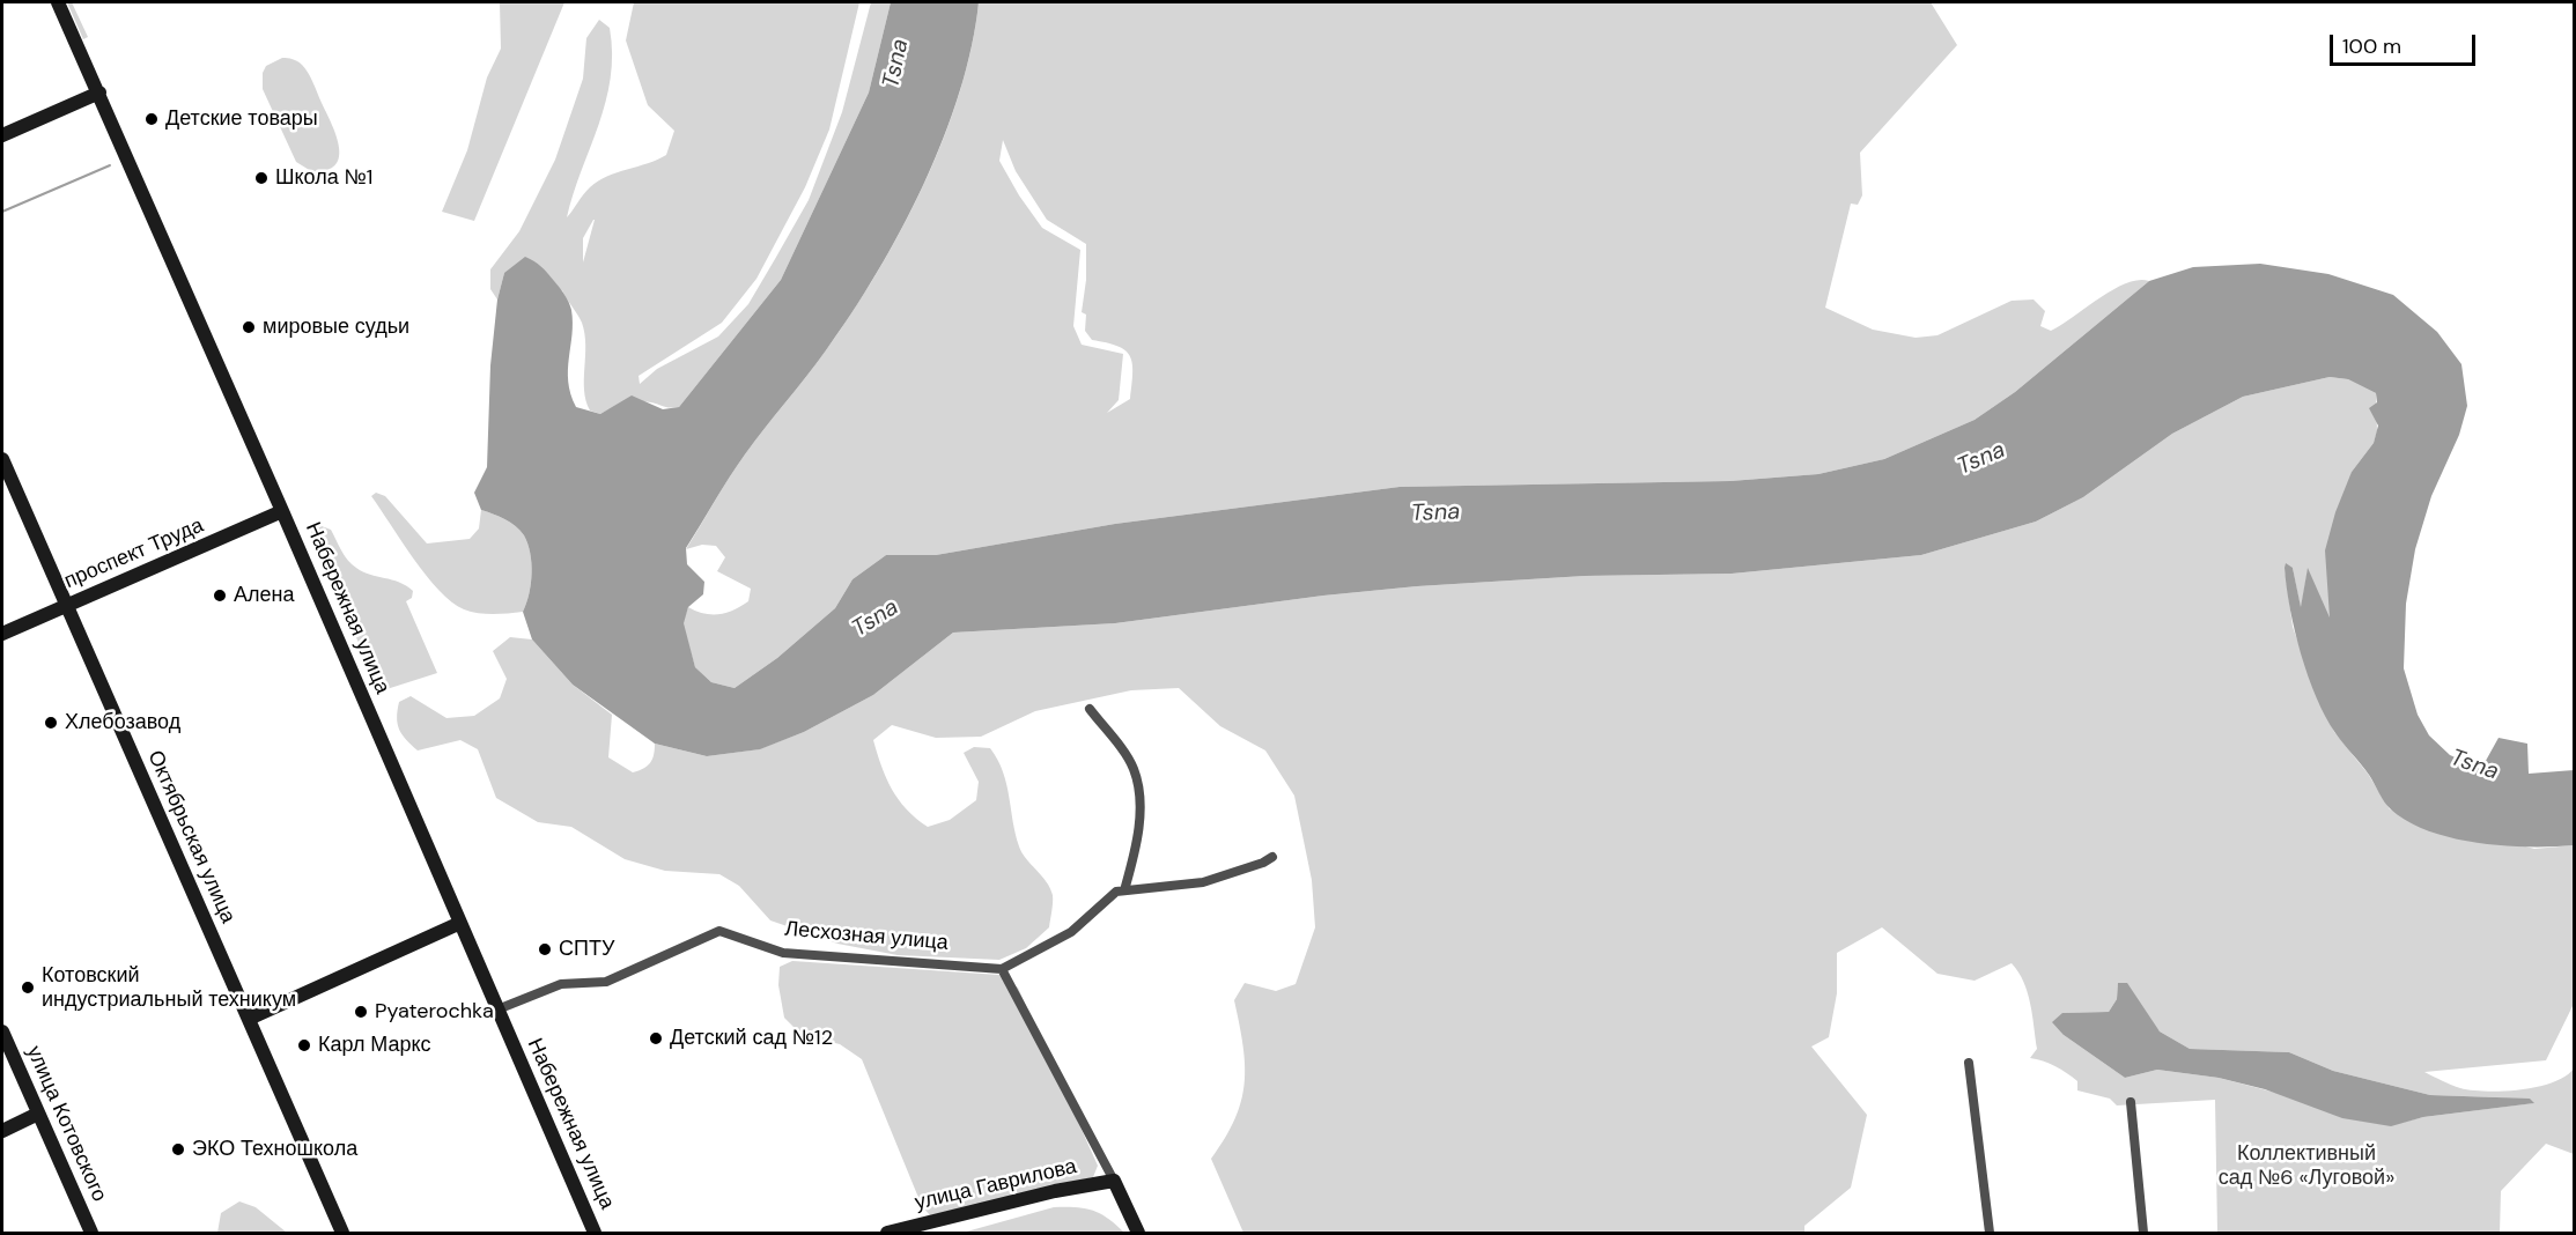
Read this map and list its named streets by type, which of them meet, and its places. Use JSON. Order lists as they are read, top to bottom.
{
  "streets": {
    "street": [
      "проспект Труда",
      "Набережная улица",
      "Октябрьская улица",
      "Лесхозная улица",
      "улица Котовского",
      "улица Гаврилова"
    ]
  },
  "crossings": [
    ["проспект Труда", "Набережная улица"],
    ["проспект Труда", "Октябрьская улица"],
    ["Набережная улица", "Лесхозная улица"]
  ],
  "water": ["Tsna"],
  "parks": ["Коллективный сад №6 «Луговой»"],
  "places": [
    "Детские товары",
    "Школа №1",
    "мировые судьи",
    "Алена",
    "Хлебозавод",
    "СПТУ",
    "Котовский индустриальный техникум",
    "Pyaterochka",
    "Детский сад №12",
    "Карл Маркс",
    "ЭКО Техношкола"
  ],
  "scale_bar": "100 m"
}
